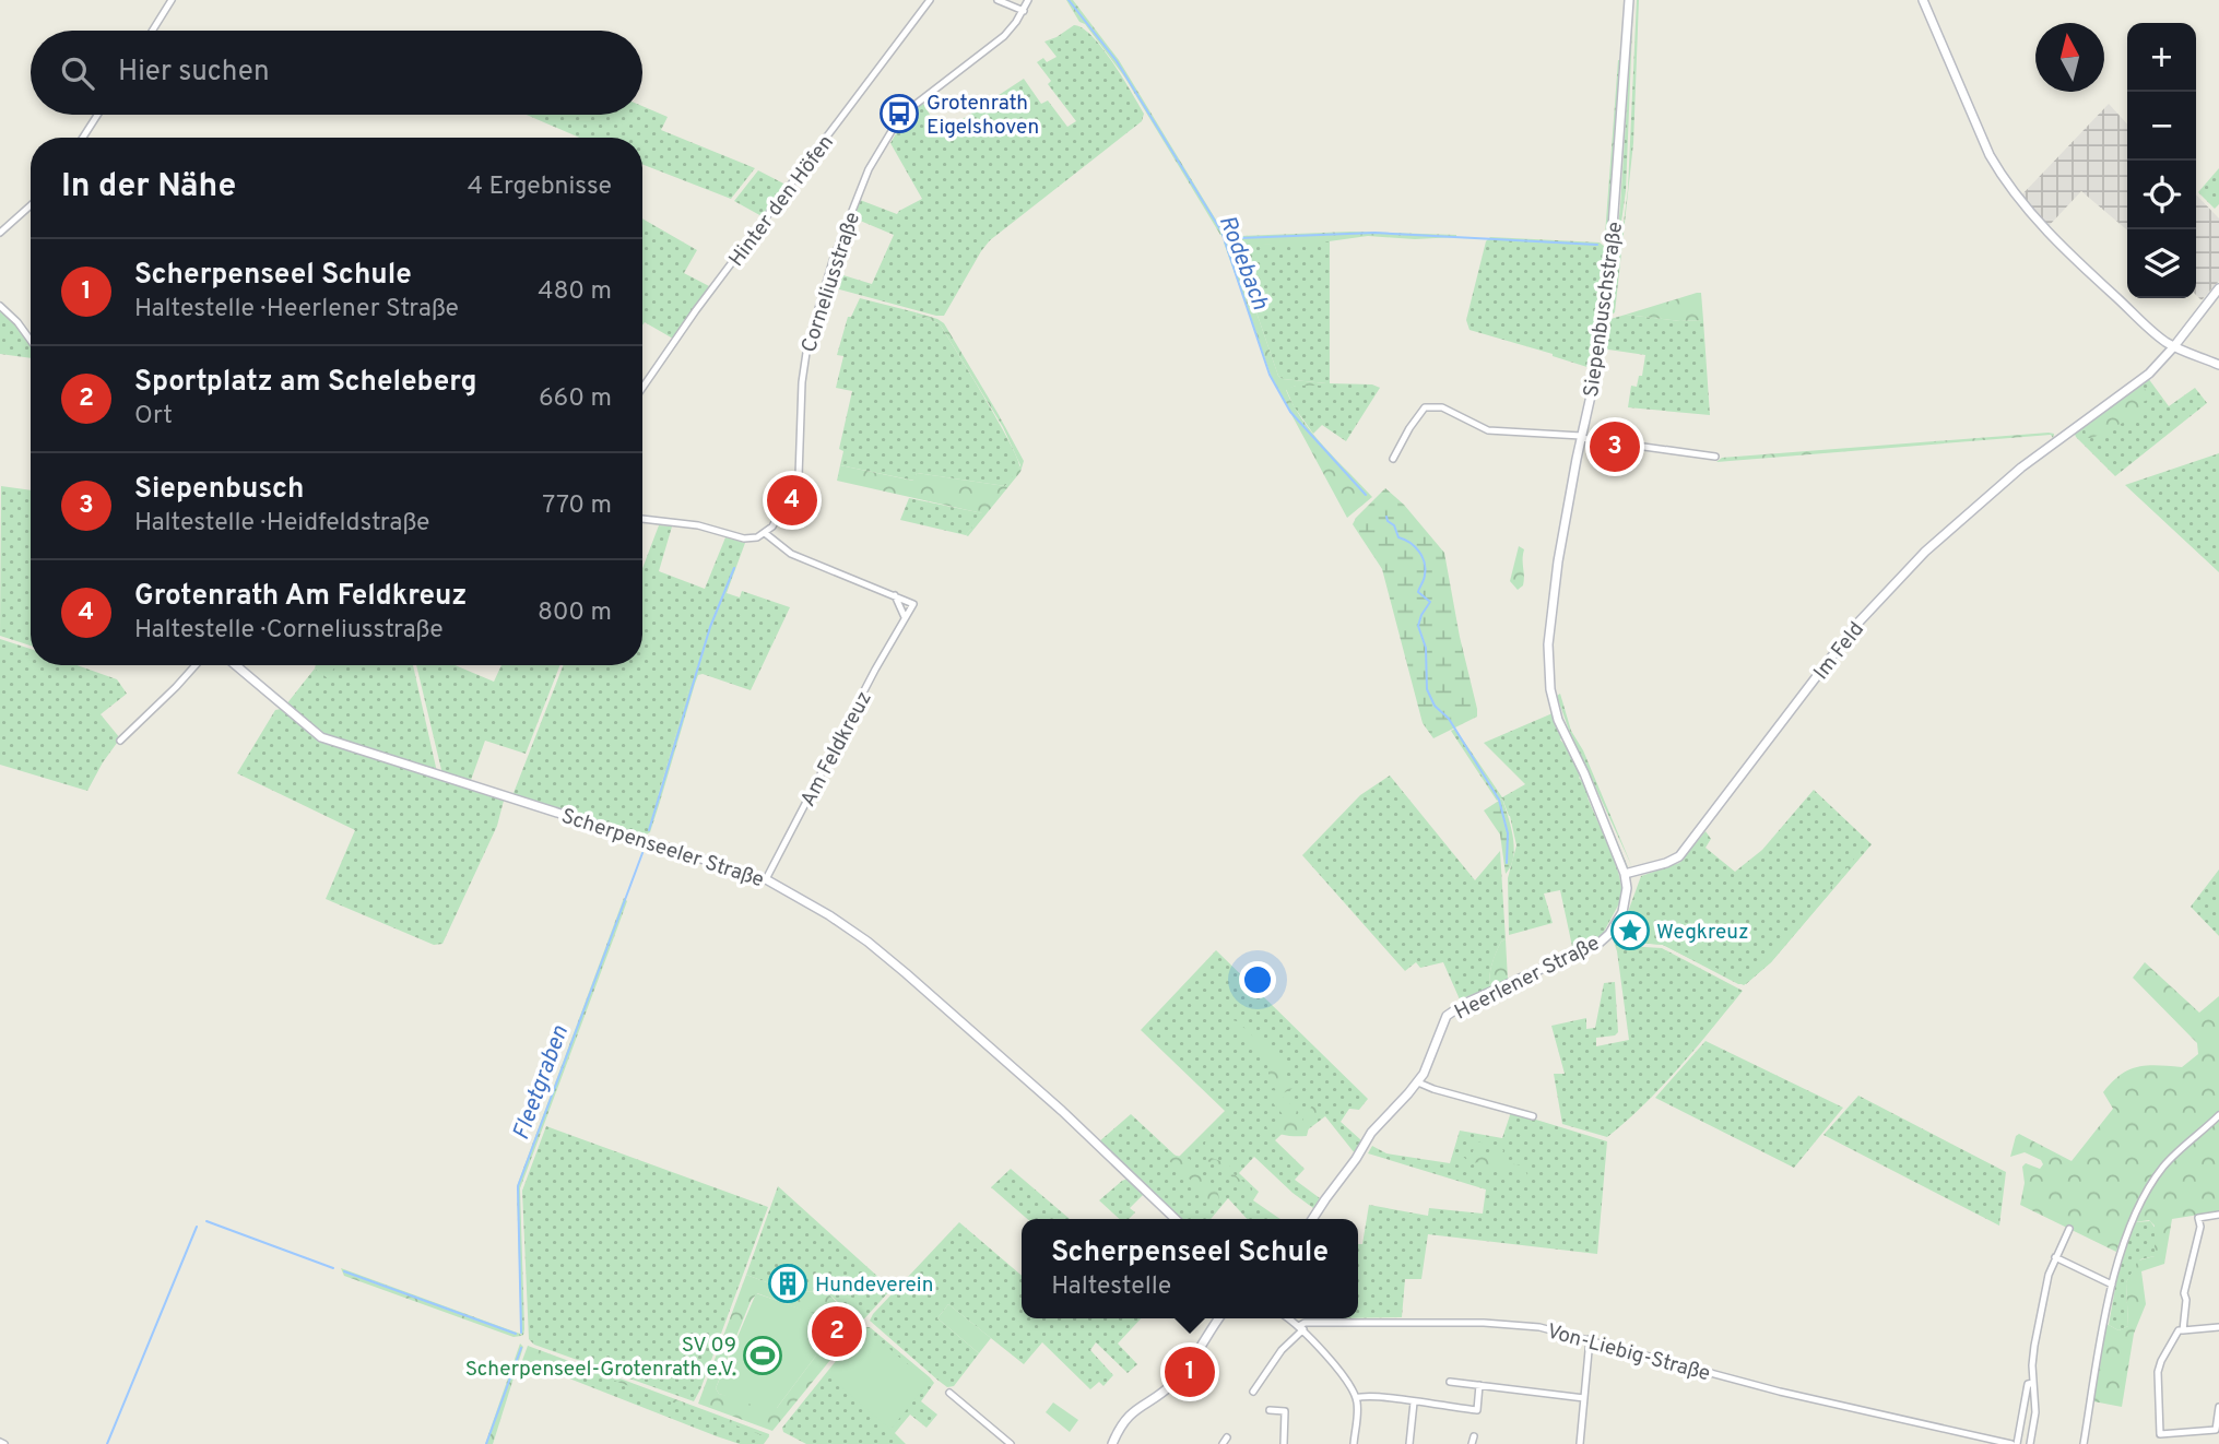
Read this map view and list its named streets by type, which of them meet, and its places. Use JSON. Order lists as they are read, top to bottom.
{
  "streets": {
    "street": [
      "Hinter den Höfen",
      "Corneliusstraße",
      "Siepenbuschstraße",
      "Im Feld",
      "Am Feldkreuz",
      "Scherpenseeler Straße",
      "Heerlener Straße",
      "Von-Liebig-Straße"
    ]
  },
  "crossings": [
    ["Corneliusstraße", "Am Feldkreuz"],
    ["Siepenbuschstraße", "Im Feld"],
    ["Siepenbuschstraße", "Heerlener Straße"],
    ["Im Feld", "Heerlener Straße"],
    ["Am Feldkreuz", "Scherpenseeler Straße"]
  ],
  "water": ["Rodebach", "Fleetgraben"],
  "places": {
    "bus stop": ["Grotenrath Eigelshoven"],
    "place": ["Wegkreuz"],
    "building": ["Hundeverein"],
    "sports": ["SV 09 Scherpenseel-Grotenrath e.V."]
  },
  "north": "top",
  "page": {
    "map_buttons": ["+", "−"],
    "search": "Hier suchen",
    "heading": ["In der Nähe", "4 Ergebnisse"],
    "list": [
      {
        "mark": "1",
        "name": "Scherpenseel Schule",
        "note": "Haltestelle · Heerlener Straße",
        "value": "480 m"
      },
      {
        "mark": "2",
        "name": "Sportplatz am Scheleberg",
        "note": "Ort",
        "value": "660 m"
      },
      {
        "mark": "3",
        "name": "Siepenbusch",
        "note": "Haltestelle · Heidfeldstraße",
        "value": "770 m"
      },
      {
        "mark": "4",
        "name": "Grotenrath Am Feldkreuz",
        "note": "Haltestelle · Corneliusstraße",
        "value": "800 m"
      }
    ],
    "pins": [
      "3",
      "4",
      "2",
      "1"
    ],
    "popup": ["Scherpenseel Schule", "Haltestelle"]
  }
}
